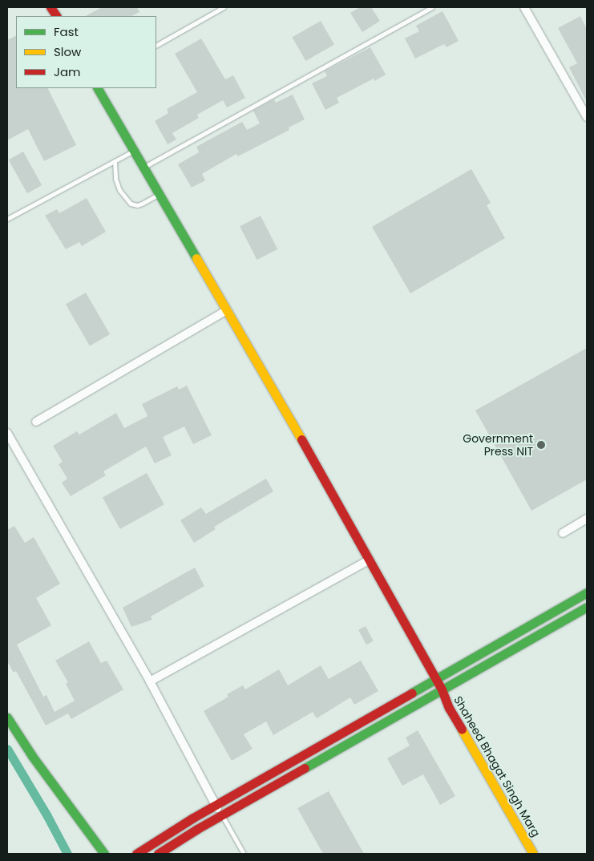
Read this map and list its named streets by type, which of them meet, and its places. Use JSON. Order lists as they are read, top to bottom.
{
  "streets": {
    "street": ["Shaheed Bhagat Singh Marg"]
  },
  "places": ["Government Press NIT"],
  "legend": ["Fast", "Slow", "Jam"]
}
